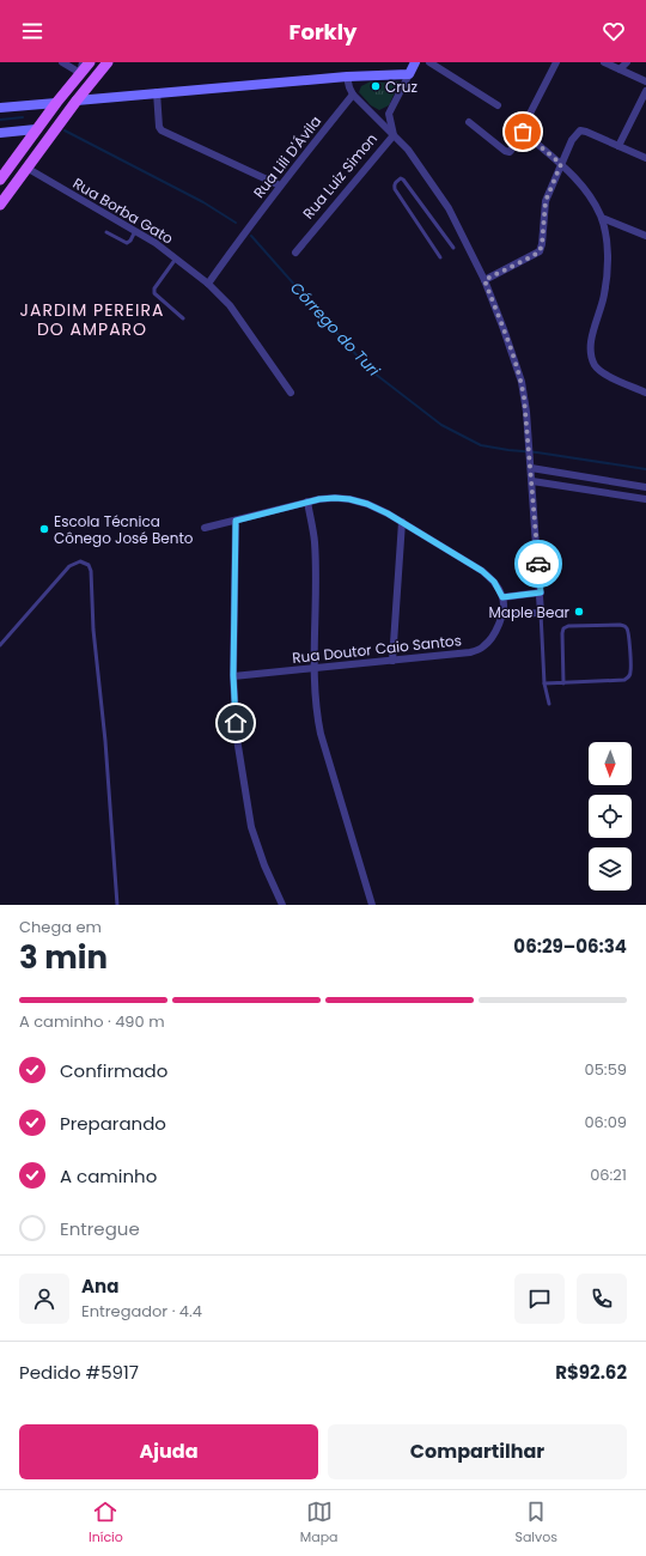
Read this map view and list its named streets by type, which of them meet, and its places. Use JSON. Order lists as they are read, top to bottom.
{
  "streets": {
    "street": [
      "Rua Lili D'Ávila",
      "Rua Luiz Simon",
      "Rua Borba Gato",
      "Rua Doutor Caio Santos"
    ]
  },
  "crossings": [
    ["Rua Lili D'Ávila", "Rua Borba Gato"]
  ],
  "districts": ["JARDIM PEREIRA DO AMPARO"],
  "water": ["Córrego do Turi"],
  "places": ["Cruz", "Escola Técnica Cônego José Bento", "Maple Bear"],
  "north": "bottom",
  "page": {
    "header": "Forkly",
    "heading": ["3 min", "Chega em", "06:29–06:34"],
    "panel": [
      "Ana",
      "Entregador · 4.4",
      "Pedido #5917",
      "R$92.62"
    ],
    "bar": "A caminho · 490 m",
    "list": [
      ["Confirmado", "05:59"],
      ["Preparando", "06:09"],
      ["A caminho", "06:21"],
      "Entregue"
    ],
    "buttons": ["Ajuda", "Compartilhar"],
    "tabs": ["Início", "Mapa", "Salvos"]
  }
}
